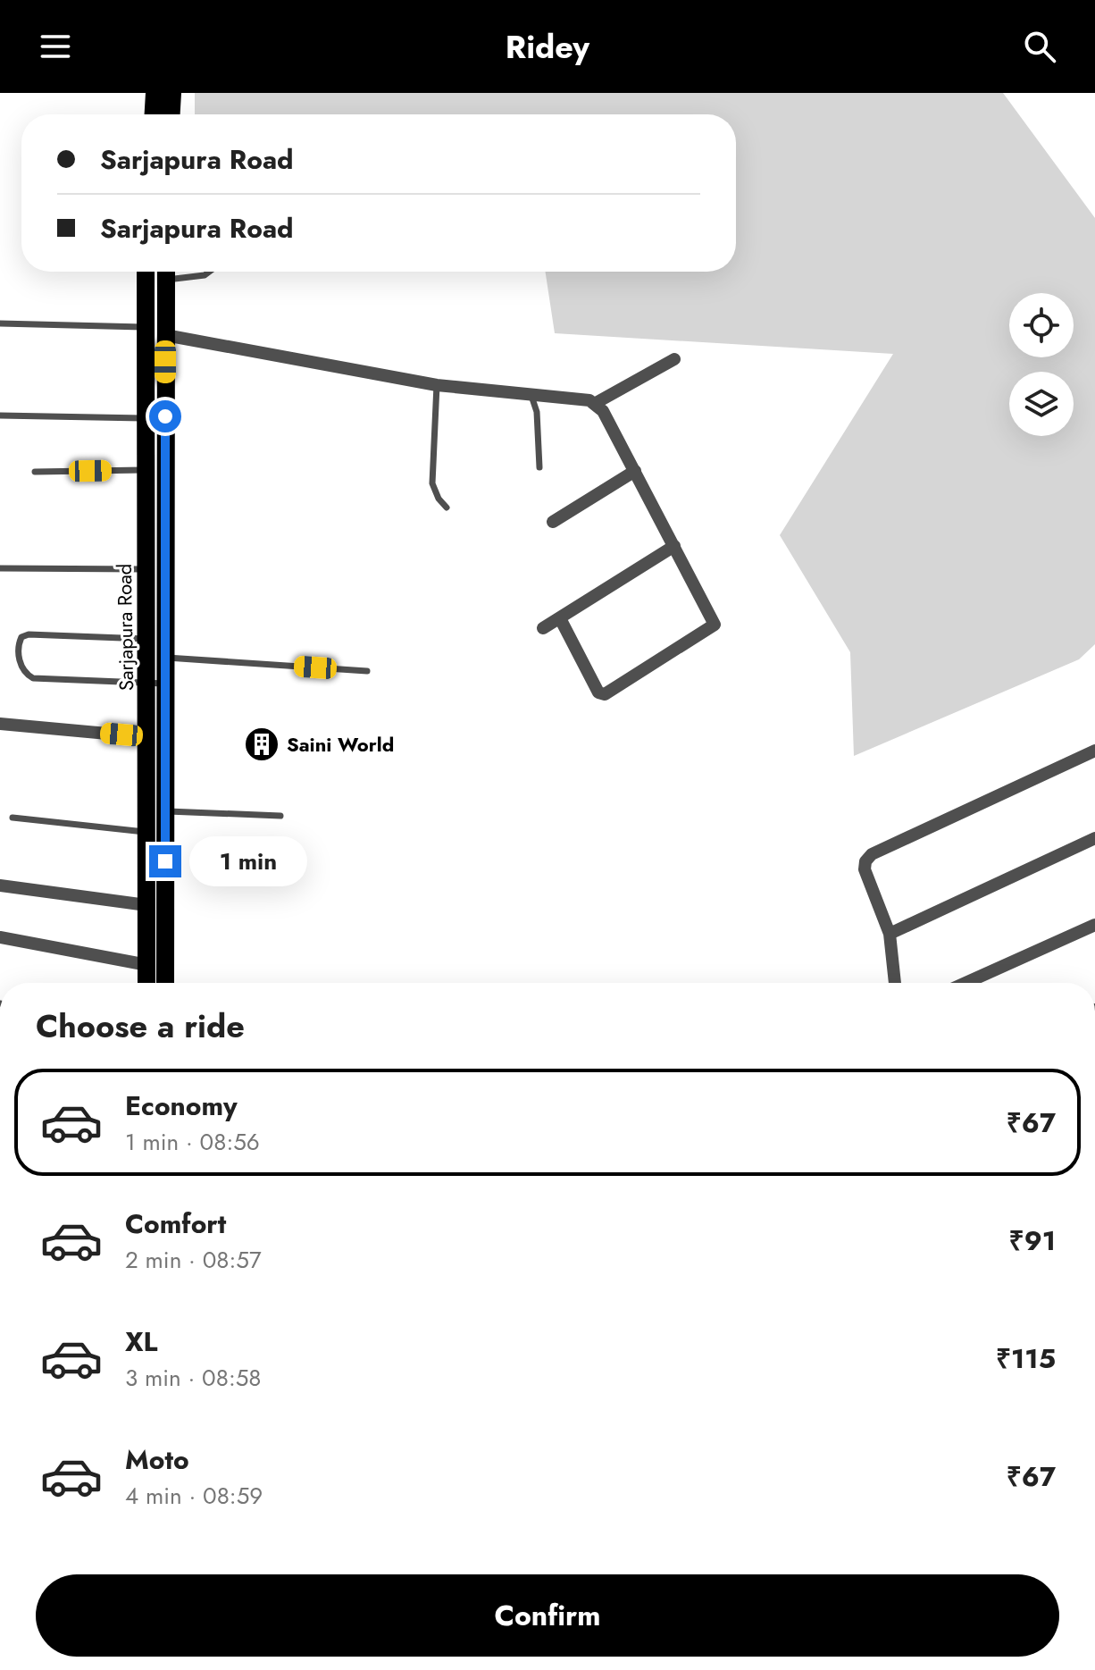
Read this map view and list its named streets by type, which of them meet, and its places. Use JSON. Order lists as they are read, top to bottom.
{
  "streets": {
    "main road": ["Sarjapura Road"]
  },
  "places": {
    "building": ["Saini World"]
  },
  "page": {
    "header": "Ridey",
    "banner": ["Sarjapura Road", "Sarjapura Road"],
    "bubble": "1 min",
    "heading": "Choose a ride",
    "list": [
      {
        "name": "Economy",
        "note": "1 min · 08:56",
        "value": "₹67"
      },
      {
        "name": "Comfort",
        "note": "2 min · 08:57",
        "value": "₹91"
      },
      {
        "name": "XL",
        "note": "3 min · 08:58",
        "value": "₹115"
      },
      {
        "name": "Moto",
        "note": "4 min · 08:59",
        "value": "₹67"
      }
    ],
    "buttons": "Confirm"
  }
}
